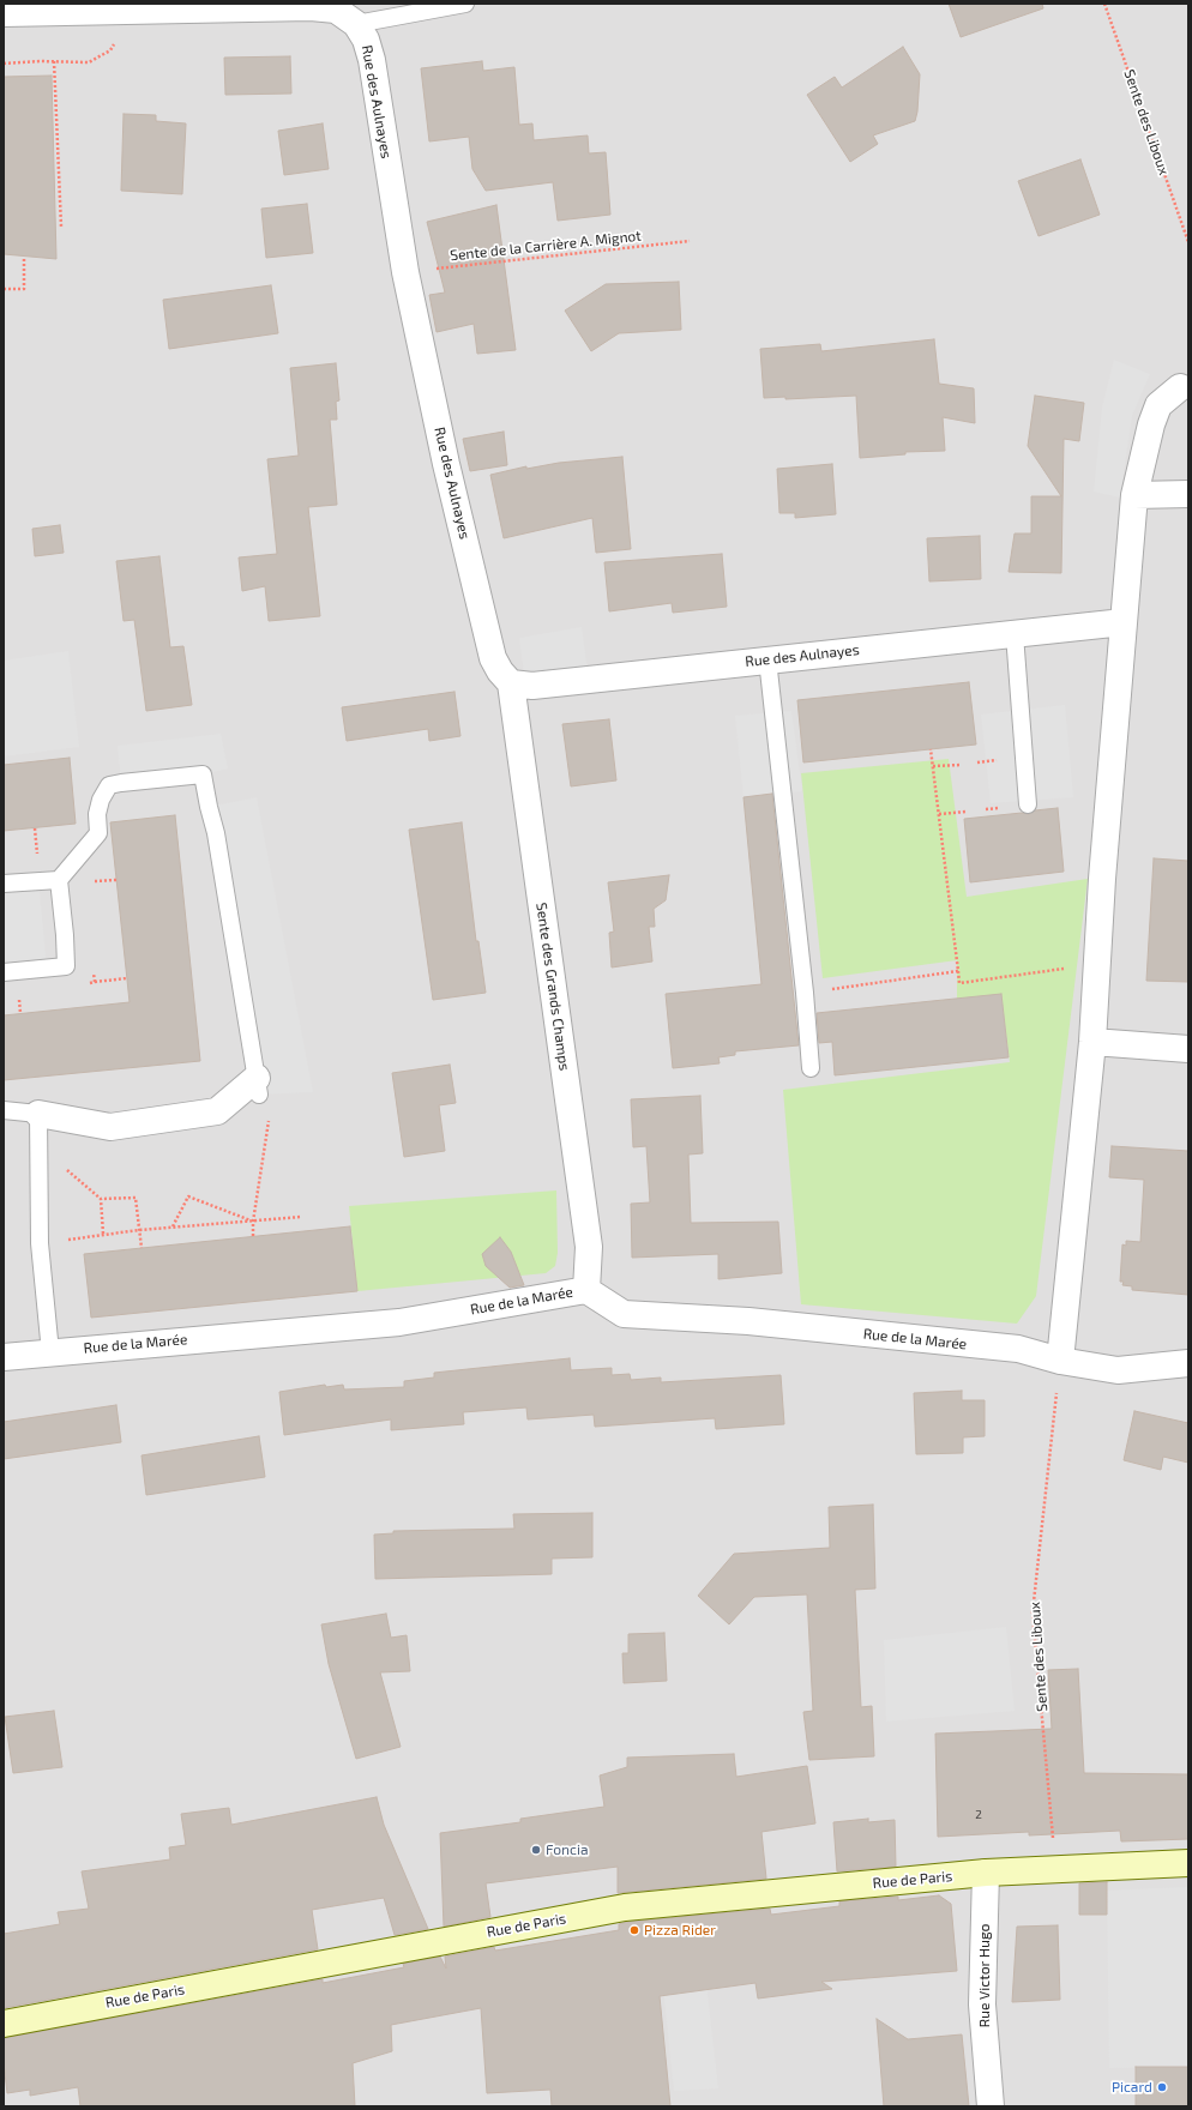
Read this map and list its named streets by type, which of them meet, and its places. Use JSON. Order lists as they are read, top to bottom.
{
  "streets": {
    "street": [
      "Rue des Aulnayes",
      "Sente des Grands Champs",
      "Rue de la Marée",
      "Rue de Paris",
      "Rue Victor Hugo"
    ],
    "path": ["Sente des Liboux", "Sente de la Carrière A. Mignot"]
  },
  "crossings": [
    ["Rue des Aulnayes", "Sente de la Carrière A. Mignot"],
    ["Rue des Aulnayes", "Sente des Grands Champs"],
    ["Sente des Liboux", "Rue de la Marée"],
    ["Sente des Liboux", "Rue de Paris"],
    ["Sente des Grands Champs", "Rue de la Marée"],
    ["Rue de Paris", "Rue Victor Hugo"]
  ],
  "places": ["Foncia", "Pizza Rider", "Picard"],
  "house_numbers": ["2"]
}
